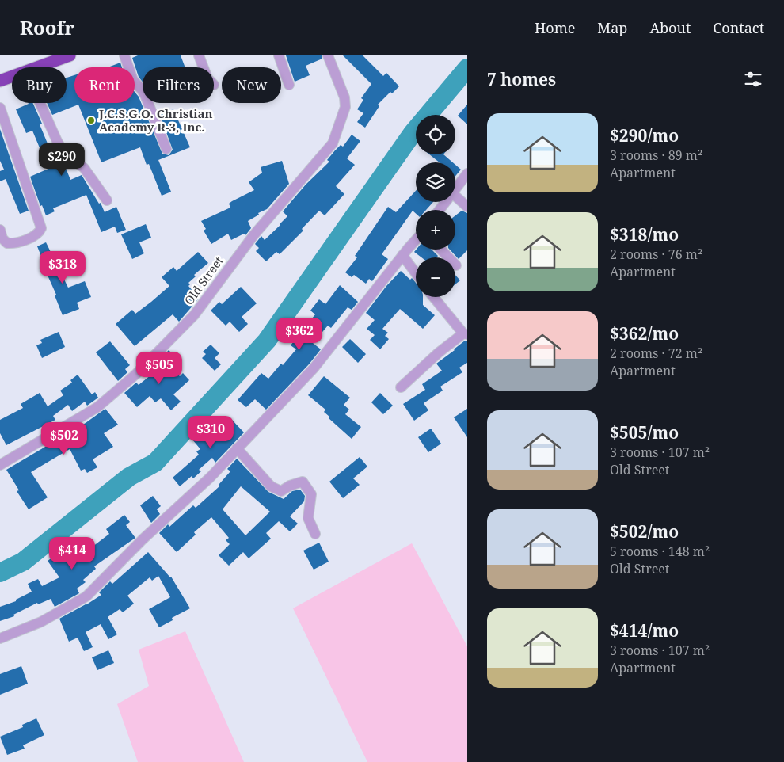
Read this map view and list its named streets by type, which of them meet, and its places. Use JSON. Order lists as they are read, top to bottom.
{
  "streets": {
    "street": ["Old Street"]
  },
  "places": ["J.C.S.G.O. Christian Academy R-3, Inc."],
  "page": {
    "header": "Roofr",
    "nav": [
      "Home",
      "Map",
      "About",
      "Contact"
    ],
    "heading": "7 homes",
    "chip": [
      "Buy",
      "Rent",
      "Filters",
      "New"
    ],
    "list": [
      {
        "name": "$290/mo",
        "note": "3 rooms · 89 m² · Apartment"
      },
      {
        "name": "$318/mo",
        "note": "2 rooms · 76 m² · Apartment"
      },
      {
        "name": "$362/mo",
        "note": "2 rooms · 72 m² · Apartment"
      },
      {
        "name": "$505/mo",
        "note": "3 rooms · 107 m² · Old Street"
      },
      {
        "name": "$502/mo",
        "note": "5 rooms · 148 m² · Old Street"
      },
      {
        "name": "$414/mo",
        "note": "3 rooms · 107 m² · Apartment"
      }
    ],
    "map_buttons": ["+", "−"],
    "price": [
      "$290",
      "$318",
      "$362",
      "$505",
      "$310",
      "$502",
      "$414"
    ]
  }
}
